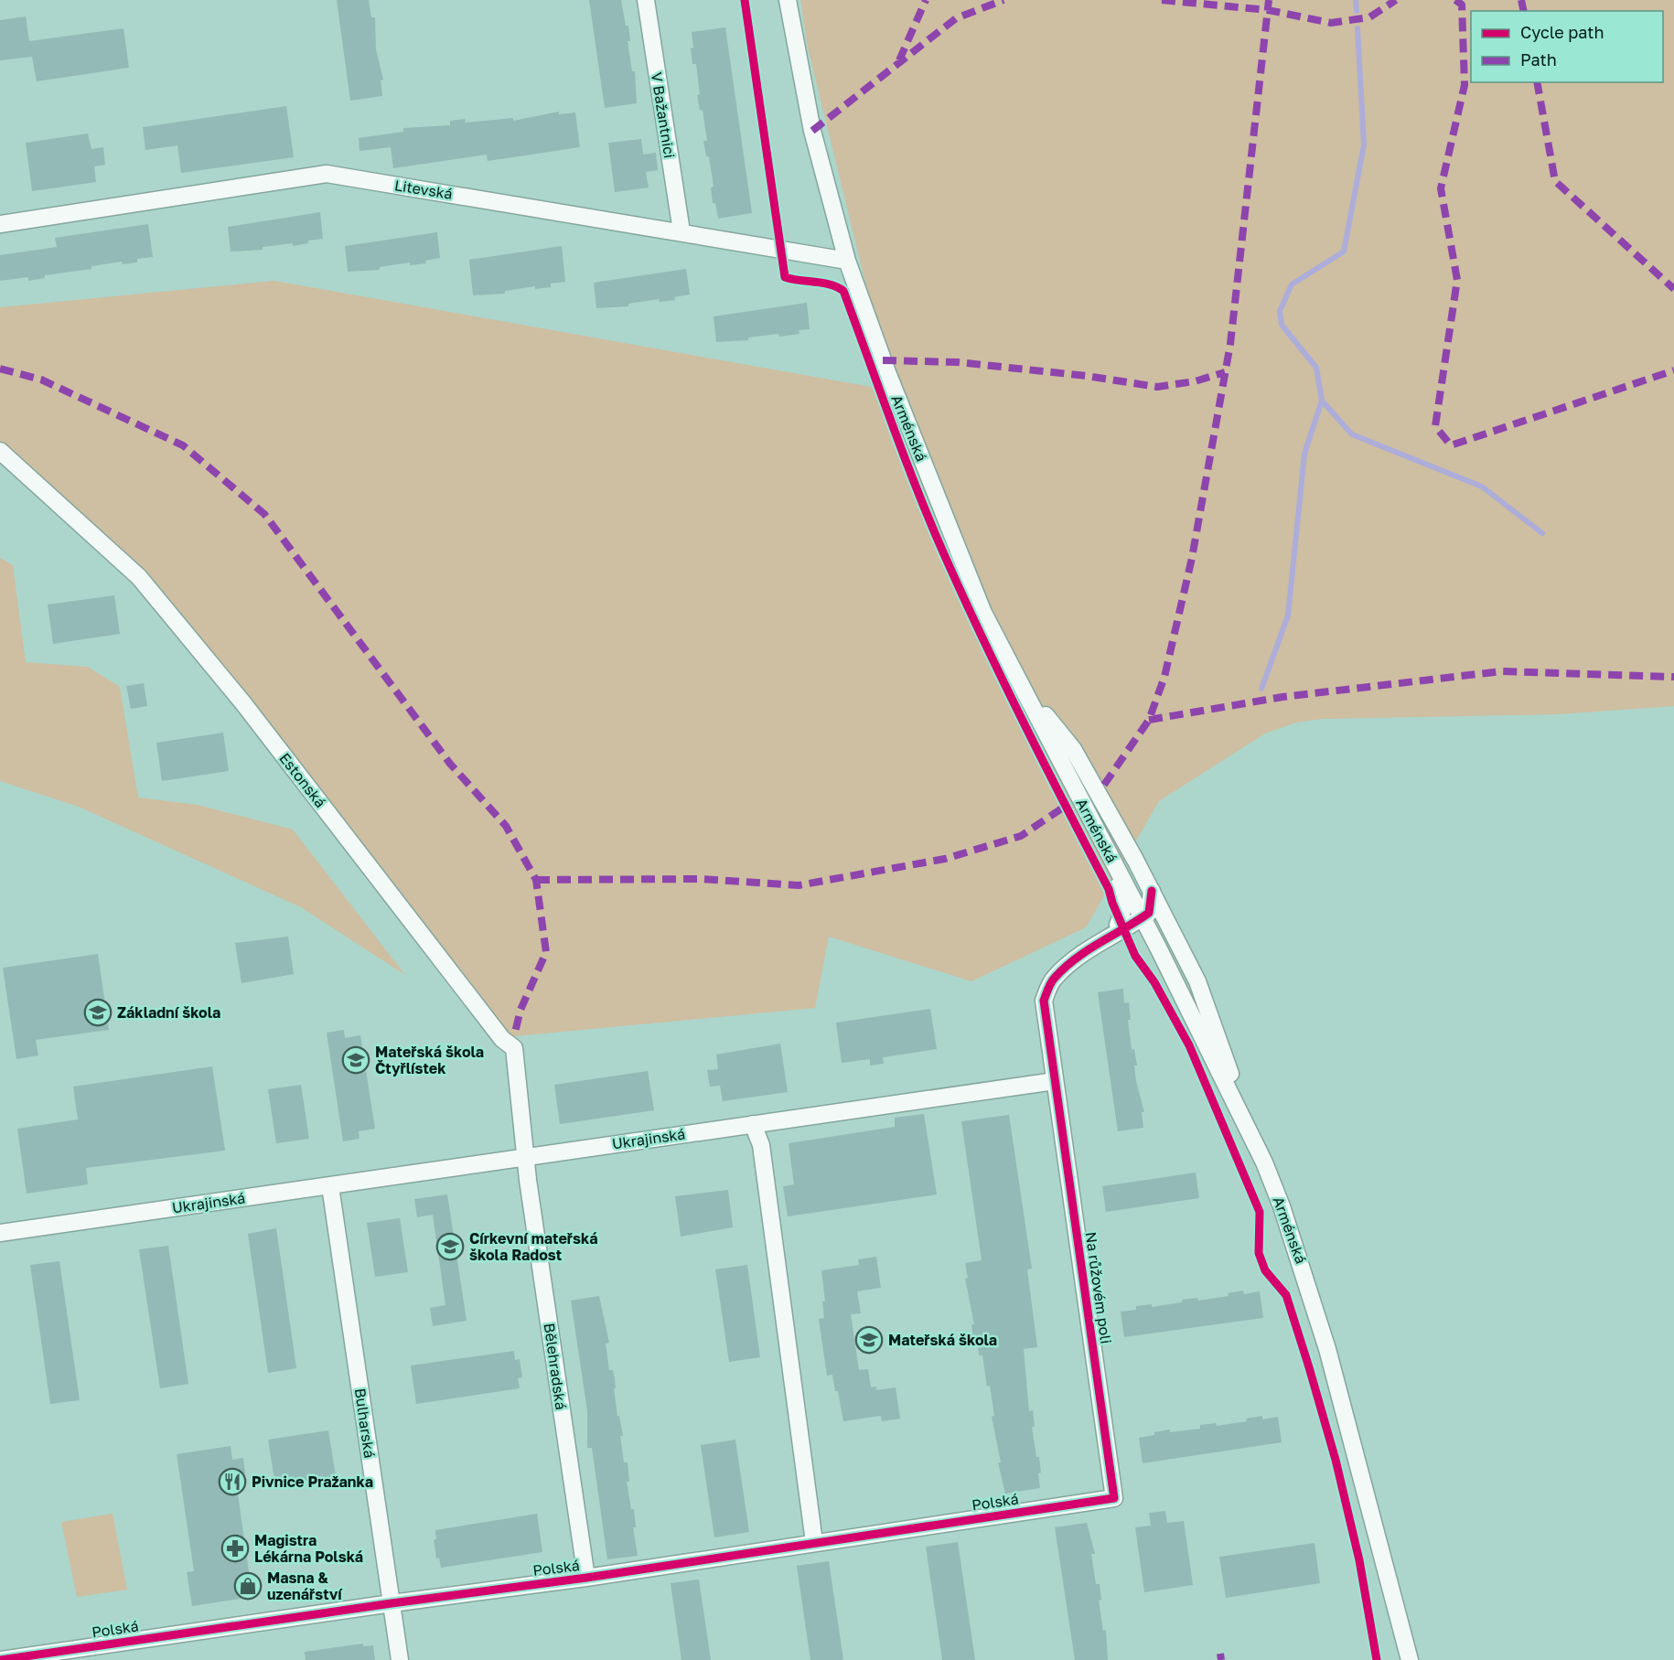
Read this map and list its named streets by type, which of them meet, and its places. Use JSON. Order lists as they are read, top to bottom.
{
  "streets": {
    "street": [
      "V Bažantnici",
      "Litevská",
      "Arménská",
      "Estonská",
      "Ukrajinská",
      "Na růžovém poli",
      "Bělehradská",
      "Bulharská",
      "Polská"
    ]
  },
  "crossings": [
    ["V Bažantnici", "Litevská"],
    ["Litevská", "Arménská"],
    ["Estonská", "Ukrajinská"],
    ["Estonská", "Bělehradská"],
    ["Ukrajinská", "Na růžovém poli"],
    ["Ukrajinská", "Bělehradská"],
    ["Ukrajinská", "Bulharská"],
    ["Na růžovém poli", "Polská"],
    ["Bělehradská", "Polská"],
    ["Bulharská", "Polská"]
  ],
  "places": {
    "school or university": [
      "Základní škola",
      "Mateřská škola Čtyřlístek",
      "Církevní mateřská škola Radost",
      "Mateřská škola"
    ],
    "restaurant": ["Pivnice Pražanka"],
    "pharmacy": ["Magistra Lékárna Polská"],
    "shop": ["Masna & uzenářství"]
  },
  "legend": ["Cycle path", "Path"]
}
